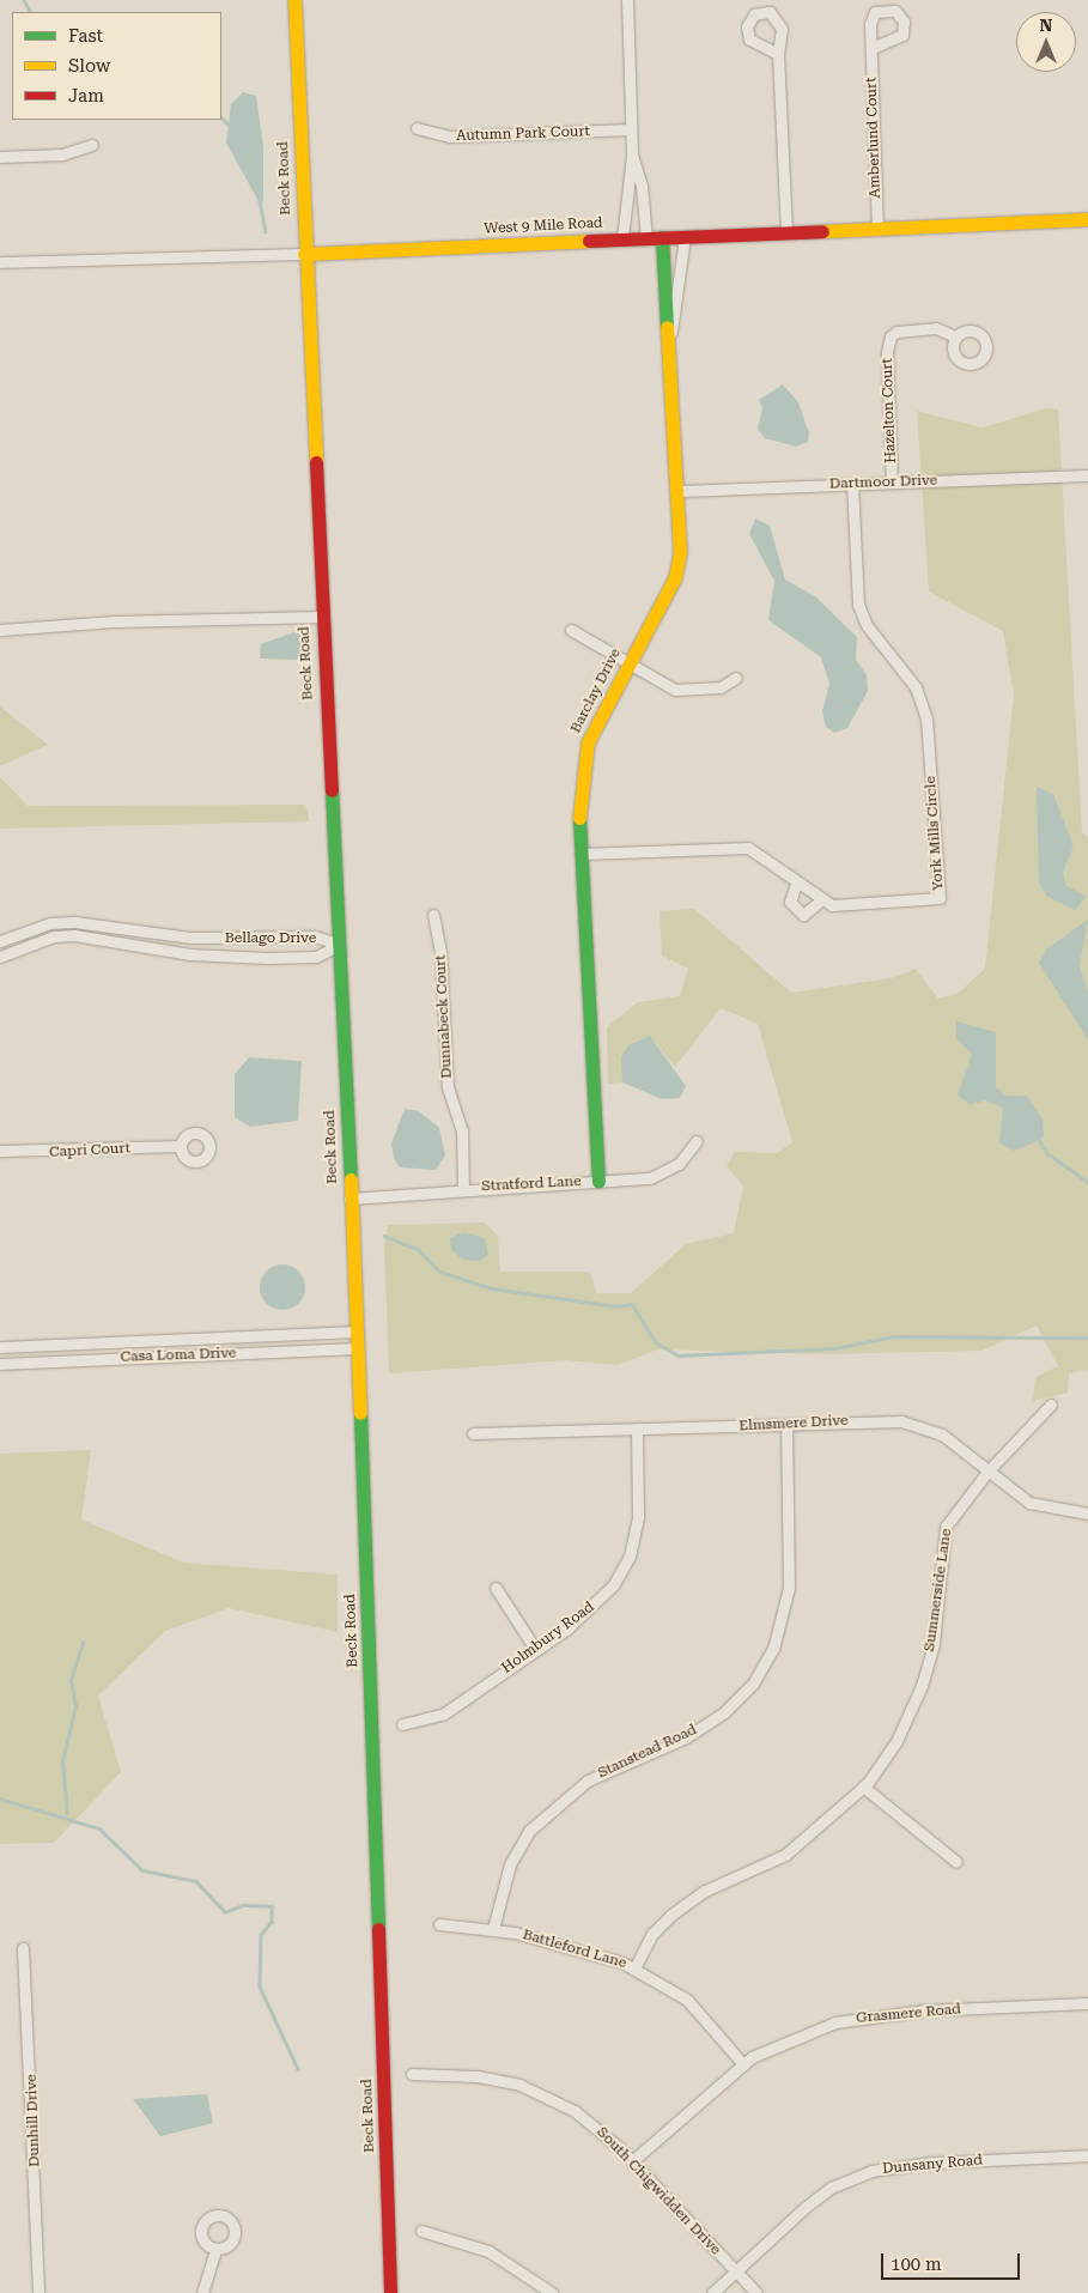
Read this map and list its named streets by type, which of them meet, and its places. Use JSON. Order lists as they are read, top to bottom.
{
  "streets": {
    "main road": ["Beck Road", "West 9 Mile Road", "Barclay Drive"],
    "street": [
      "Autumn Park Court",
      "Amberlund Court",
      "Hazelton Court",
      "Dartmoor Drive",
      "York Mills Circle",
      "Bellago Drive",
      "Dunnabeck Court",
      "Capri Court",
      "Stratford Lane",
      "Casa Loma Drive",
      "Elmsmere Drive",
      "Summerside Lane",
      "Holmbury Road",
      "Stanstead Road",
      "Battleford Lane",
      "Grasmere Road",
      "Dunhill Drive",
      "Dunsany Road",
      "South Chigwidden Drive"
    ]
  },
  "crossings": [
    ["Amberlund Court", "West 9 Mile Road"],
    ["Beck Road", "West 9 Mile Road"],
    ["Beck Road", "Bellago Drive"],
    ["Beck Road", "Stratford Lane"],
    ["Beck Road", "Casa Loma Drive"],
    ["West 9 Mile Road", "Barclay Drive"],
    ["Hazelton Court", "Dartmoor Drive"],
    ["Dartmoor Drive", "Barclay Drive"],
    ["Dartmoor Drive", "York Mills Circle"],
    ["Barclay Drive", "York Mills Circle"],
    ["Barclay Drive", "Stratford Lane"],
    ["Dunnabeck Court", "Stratford Lane"],
    ["Elmsmere Drive", "Summerside Lane"],
    ["Elmsmere Drive", "Holmbury Road"],
    ["Elmsmere Drive", "Stanstead Road"],
    ["Summerside Lane", "Battleford Lane"],
    ["Stanstead Road", "Battleford Lane"],
    ["Battleford Lane", "Grasmere Road"],
    ["Grasmere Road", "South Chigwidden Drive"],
    ["Dunsany Road", "South Chigwidden Drive"]
  ],
  "legend": ["Fast", "Slow", "Jam"],
  "scale_bar": "100 m",
  "north": "top"
}
